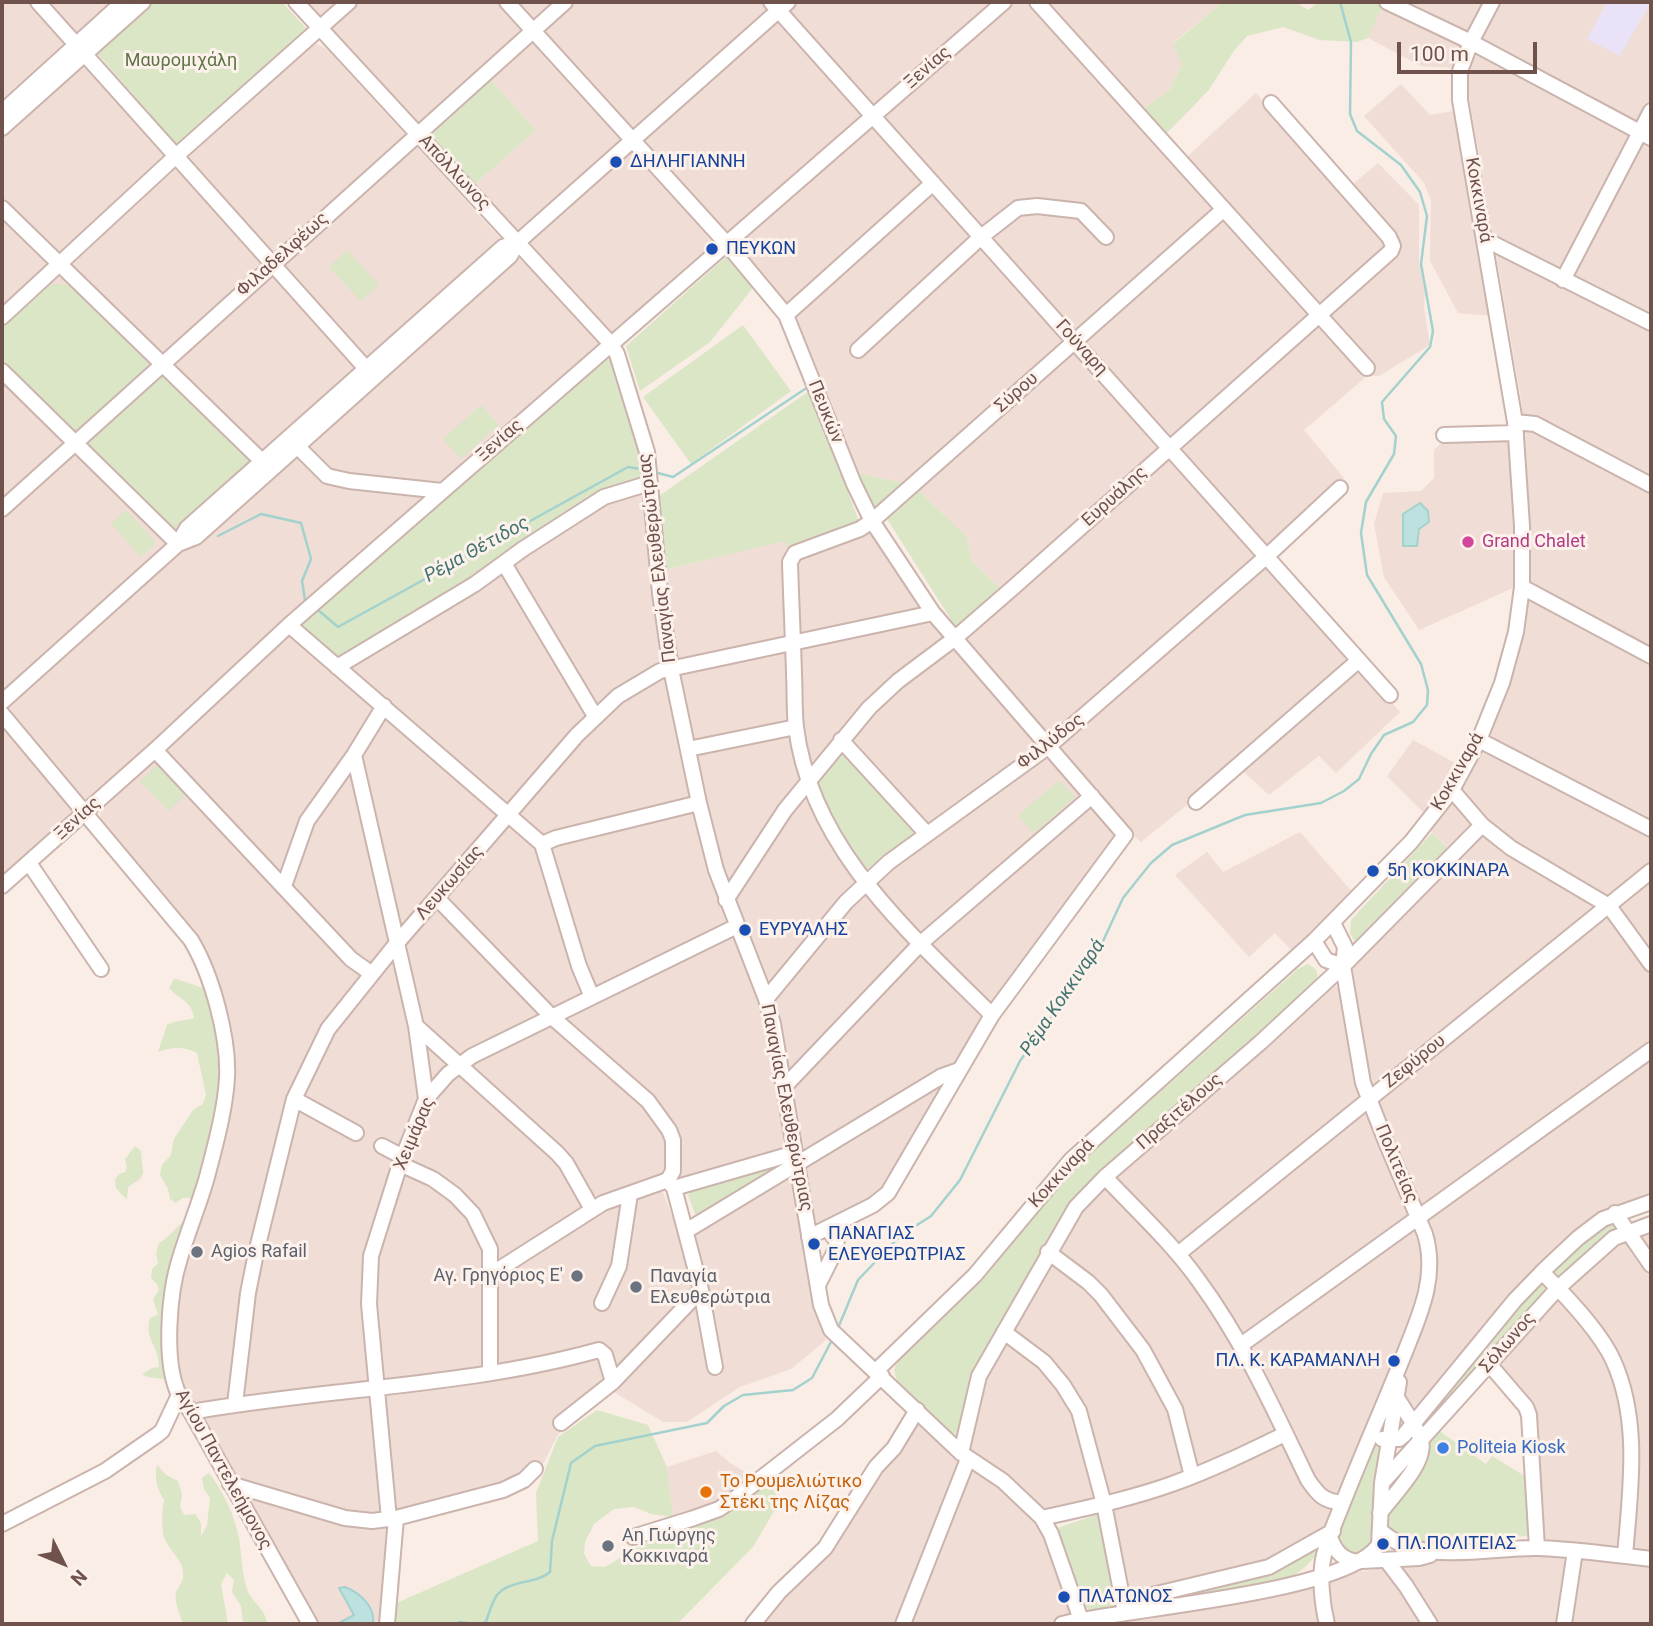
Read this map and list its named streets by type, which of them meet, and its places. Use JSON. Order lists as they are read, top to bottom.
{
  "streets": {
    "street": [
      "Ξενίας",
      "Απόλλωνος",
      "Κοκκιναρά",
      "Φιλαδελφέως",
      "Γούναρη",
      "Σύρου",
      "Πευκών",
      "Ευρυάλης",
      "Παναγίας Ελευθερώτριας",
      "Φιλλύδος",
      "Λευκωσίας",
      "Ζεφύρου",
      "Πραξιτέλους",
      "Χειμάρας",
      "Πολιτείας",
      "Σόλωνος",
      "Αγίου Παντελεήμονος"
    ]
  },
  "crossings": [
    ["Ξενίας", "Απόλλωνος"],
    ["Ξενίας", "Γούναρη"],
    ["Ξενίας", "Πευκών"],
    ["Ξενίας", "Παναγίας Ελευθερώτριας"],
    ["Ξενίας", "Αγίου Παντελεήμονος"],
    ["Απόλλωνος", "Φιλαδελφέως"],
    ["Απόλλωνος", "Παναγίας Ελευθερώτριας"],
    ["Κοκκιναρά", "Παναγίας Ελευθερώτριας"],
    ["Κοκκιναρά", "Πολιτείας"],
    ["Φιλαδελφέως", "Πευκών"],
    ["Γούναρη", "Σύρου"],
    ["Γούναρη", "Ευρυάλης"],
    ["Γούναρη", "Φιλλύδος"],
    ["Σύρου", "Πευκών"],
    ["Σύρου", "Λευκωσίας"],
    ["Πευκών", "Ευρυάλης"],
    ["Πευκών", "Φιλλύδος"],
    ["Πευκών", "Λευκωσίας"],
    ["Ευρυάλης", "Παναγίας Ελευθερώτριας"],
    ["Παναγίας Ελευθερώτριας", "Φιλλύδος"],
    ["Παναγίας Ελευθερώτριας", "Λευκωσίας"],
    ["Παναγίας Ελευθερώτριας", "Πραξιτέλους"],
    ["Παναγίας Ελευθερώτριας", "Χειμάρας"],
    ["Ζεφύρου", "Πολιτείας"],
    ["Πραξιτέλους", "Πολιτείας"],
    ["Πολιτείας", "Σόλωνος"]
  ],
  "water": ["Ρέμα Θέτιδος", "Ρέμα Κοκκιναρά"],
  "parks": ["Μαυρομιχάλη"],
  "places": [
    "ΔΗΛΗΓΙΑΝΝΗ",
    "ΠΕΥΚΩΝ",
    "Grand Chalet",
    "5η ΚΟΚΚΙΝΑΡΑ",
    "ΕΥΡΥΑΛΗΣ",
    "ΠΑΝΑΓΙΑΣ ΕΛΕΥΘΕΡΩΤΡΙΑΣ",
    "Agios Rafail",
    "Αγ. Γρηγόριος Ε'",
    "Παναγία Ελευθερώτρια",
    "ΠΛ. Κ. ΚΑΡΑΜΑΝΛΗ",
    "Politeia Kiosk",
    "Το Ρουμελιώτικο Στέκι της Λίζας",
    "ΠΛ.ΠΟΛΙΤΕΙΑΣ",
    "Αη Γιώργης Κοκκιναρά",
    "ΠΛΑΤΩΝΟΣ"
  ],
  "scale_bar": "100 m",
  "north": "bottom right"
}
